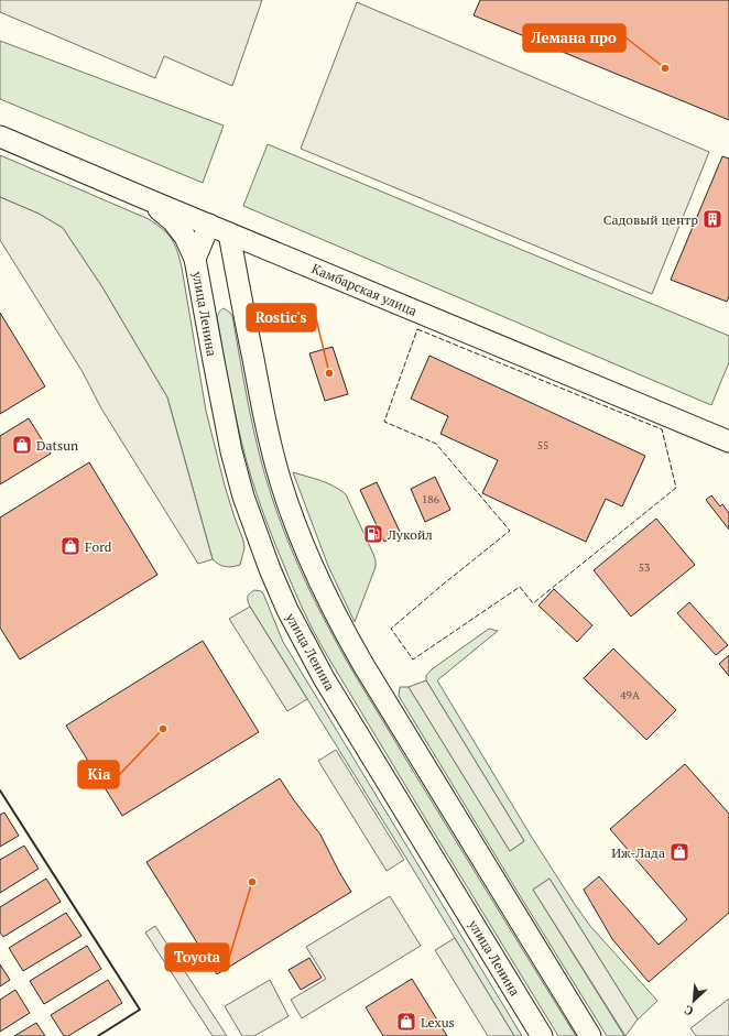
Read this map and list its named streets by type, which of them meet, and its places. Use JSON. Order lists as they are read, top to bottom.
{
  "streets": {
    "main road": ["Камбарская улица", "улица Ленина"]
  },
  "crossings": [
    ["Камбарская улица", "улица Ленина"]
  ],
  "places": {
    "other": [
      "Лемана про",
      "Rostic's",
      "Kia",
      "Toyota"
    ],
    "building": ["Садовый центр"],
    "shop": [
      "Datsun",
      "Ford",
      "Иж-Лада",
      "Lexus"
    ],
    "fuel station": ["Лукойл"]
  },
  "house_numbers": [
    "55",
    "186",
    "53",
    "49А"
  ],
  "north": "bottom left"
}
